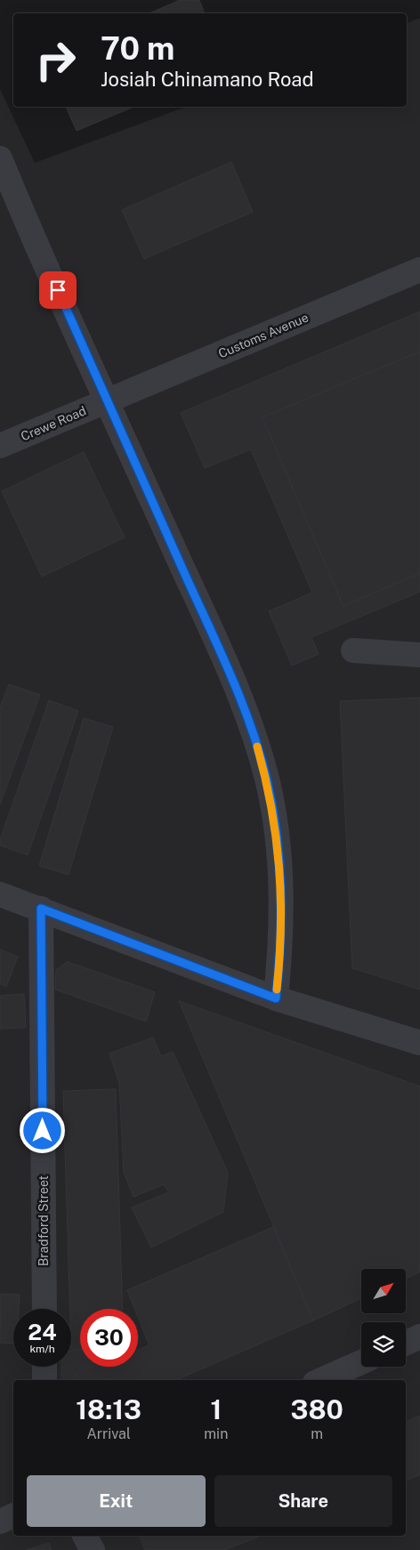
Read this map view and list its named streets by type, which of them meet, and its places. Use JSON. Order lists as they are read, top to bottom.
{
  "streets": {
    "street": ["Customs Avenue", "Crewe Road", "Bradford Street"]
  },
  "crossings": [
    ["Customs Avenue", "Crewe Road"]
  ],
  "north": "top right",
  "page": {
    "turn": ["70 m", "Josiah Chinamano Road"],
    "speed": "24 km/h",
    "limit": "30",
    "eta": [
      "18:13",
      "Arrival",
      "1",
      "min",
      "380",
      "m"
    ],
    "buttons": ["Exit", "Share"]
  }
}
